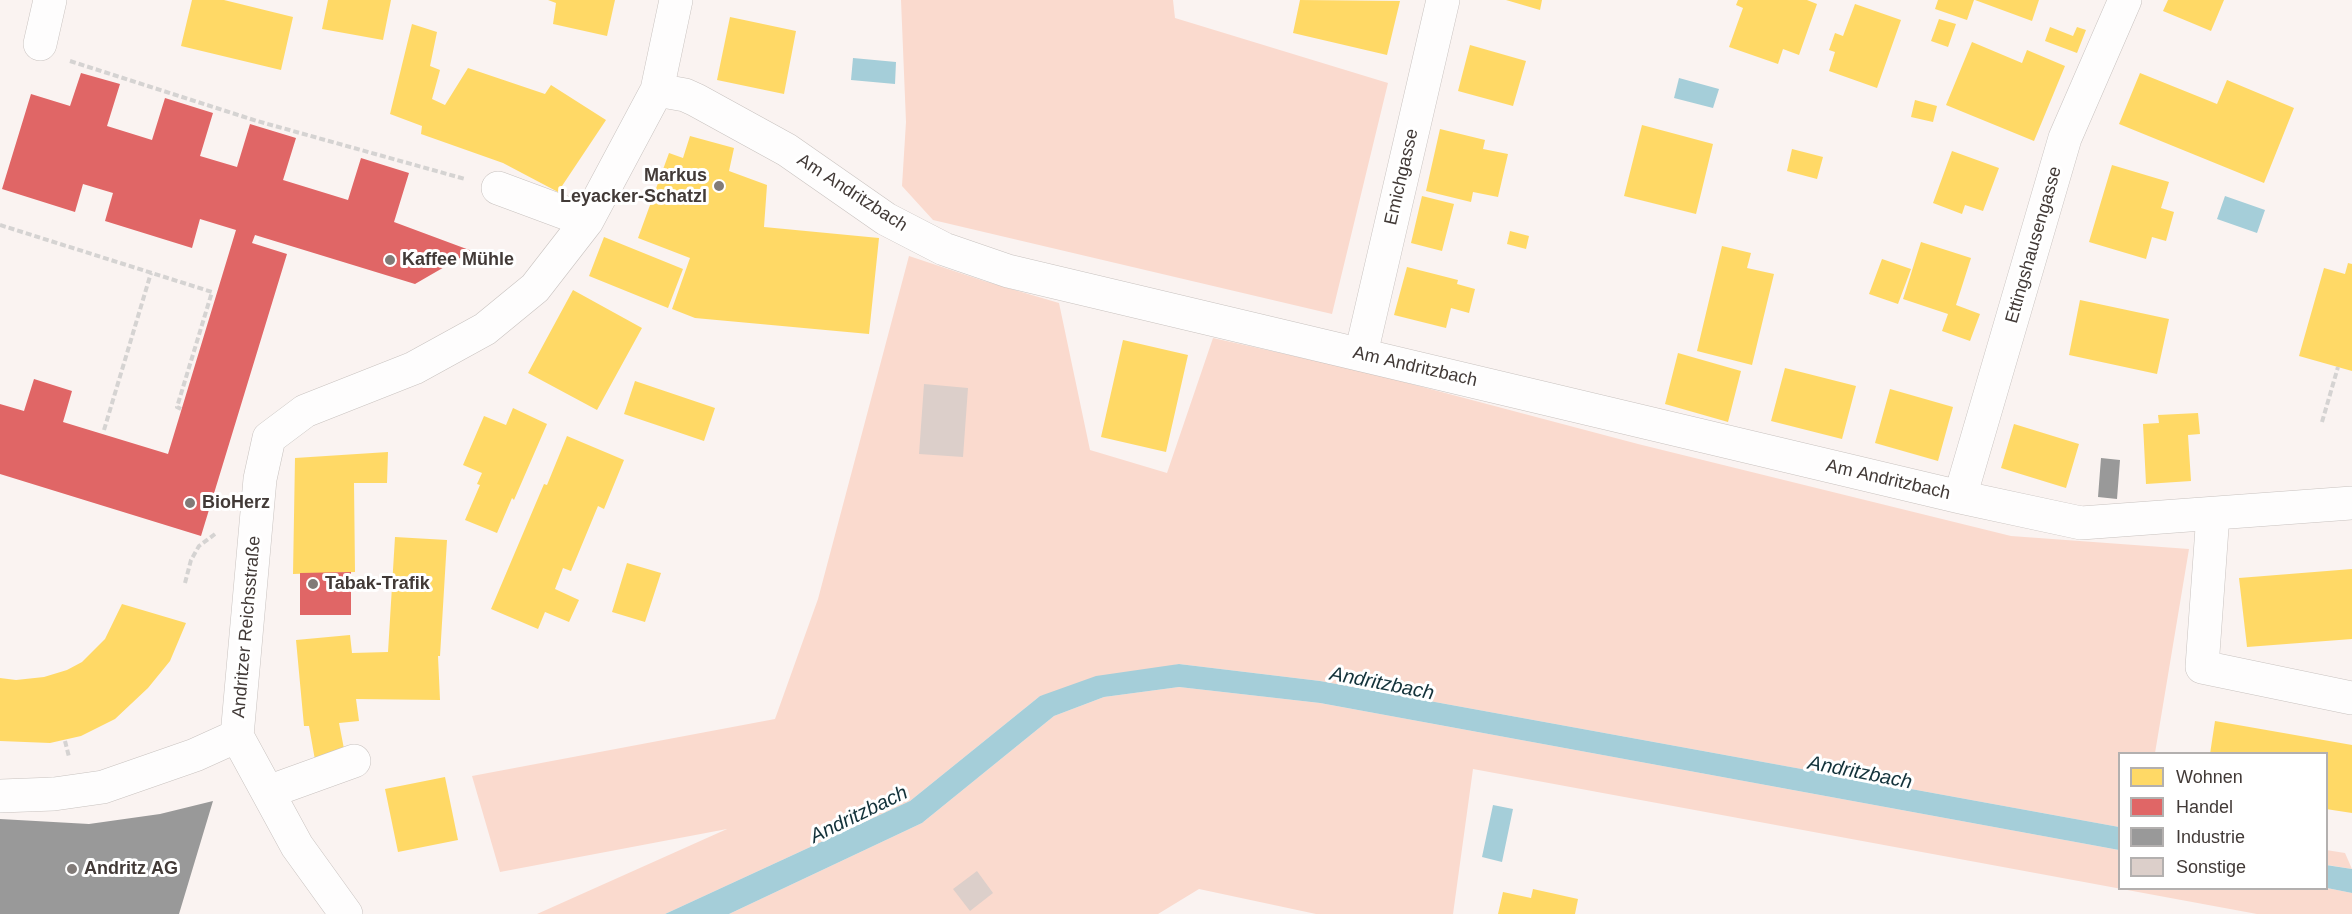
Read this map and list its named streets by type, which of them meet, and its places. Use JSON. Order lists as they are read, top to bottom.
{
  "streets": {
    "street": [
      "Emichgasse",
      "Am Andritzbach",
      "Ettingshausengasse",
      "Andritzer Reichsstraße"
    ]
  },
  "crossings": [
    ["Emichgasse", "Am Andritzbach"],
    ["Am Andritzbach", "Ettingshausengasse"],
    ["Am Andritzbach", "Andritzer Reichsstraße"]
  ],
  "water": ["Andritzbach"],
  "places": [
    "Markus Leyacker-Schatzl",
    "Kaffee Mühle",
    "BioHerz",
    "Tabak-Trafik",
    "Andritz AG"
  ],
  "legend": [
    "Wohnen",
    "Handel",
    "Industrie",
    "Sonstige"
  ]
}
